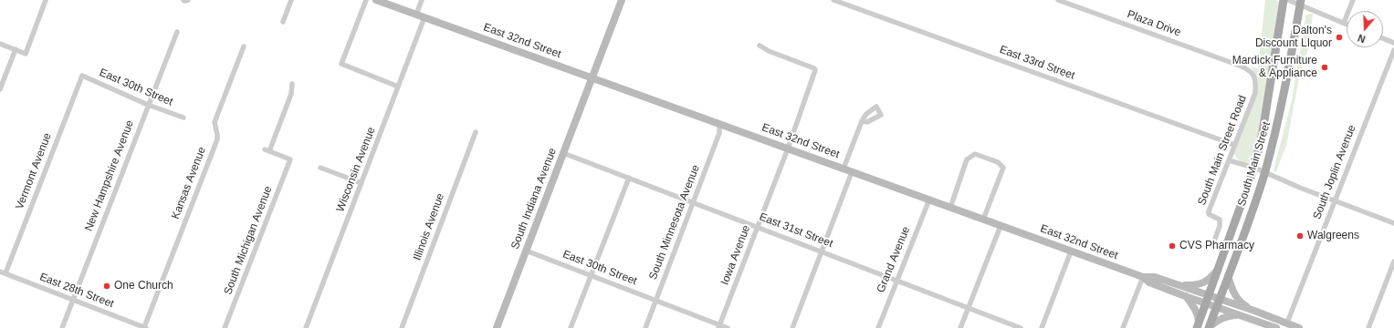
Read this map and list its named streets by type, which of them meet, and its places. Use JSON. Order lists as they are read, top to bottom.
{
  "streets": {
    "main road": ["East 32nd Street", "South Main Street", "South Indiana Avenue"],
    "street": [
      "Plaza Drive",
      "East 33rd Street",
      "East 30th Street",
      "South Main Street Road",
      "Wisconsin Avenue",
      "Vermont Avenue",
      "South Joplin Avenue",
      "New Hampshire Avenue",
      "Kansas Avenue",
      "South Minnesota Avenue",
      "Illinois Avenue",
      "East 31st Street",
      "South Michigan Avenue",
      "Iowa Avenue",
      "Grand Avenue",
      "East 28th Street"
    ]
  },
  "crossings": [
    ["Plaza Drive", "South Main Street Road"],
    ["East 32nd Street", "South Main Street"],
    ["East 32nd Street", "Wisconsin Avenue"],
    ["East 32nd Street", "South Indiana Avenue"],
    ["East 32nd Street", "South Minnesota Avenue"],
    ["East 32nd Street", "Iowa Avenue"],
    ["East 32nd Street", "Grand Avenue"],
    ["East 33rd Street", "South Main Street Road"],
    ["East 30th Street", "Vermont Avenue"],
    ["East 30th Street", "New Hampshire Avenue"],
    ["East 30th Street", "South Indiana Avenue"],
    ["East 30th Street", "South Minnesota Avenue"],
    ["East 30th Street", "Iowa Avenue"],
    ["Vermont Avenue", "East 28th Street"],
    ["New Hampshire Avenue", "East 28th Street"],
    ["Kansas Avenue", "East 28th Street"],
    ["South Indiana Avenue", "East 31st Street"],
    ["South Minnesota Avenue", "East 31st Street"],
    ["East 31st Street", "Iowa Avenue"],
    ["East 31st Street", "Grand Avenue"]
  ],
  "places": [
    "Dalton's Discount LIquor",
    "Mardick Furniture & Appliance",
    "Walgreens",
    "CVS Pharmacy",
    "One Church"
  ],
  "north": "bottom"
}
